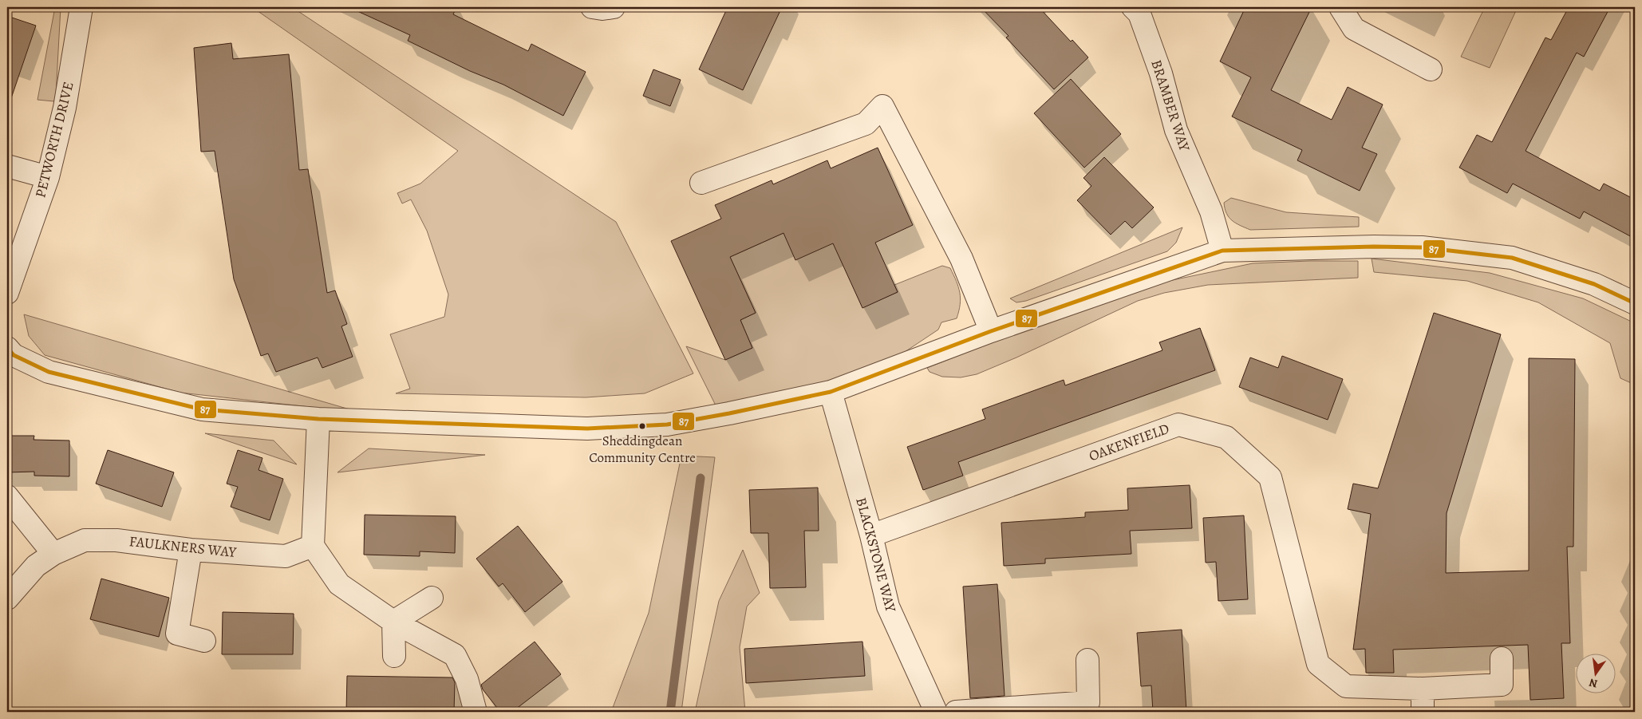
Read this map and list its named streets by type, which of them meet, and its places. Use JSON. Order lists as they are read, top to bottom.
{
  "streets": {
    "street": [
      "BRAMBER WAY",
      "PETWORTH DRIVE",
      "OAKENFIELD",
      "FAULKNERS WAY",
      "BLACKSTONE WAY"
    ]
  },
  "crossings": [
    ["OAKENFIELD", "BLACKSTONE WAY"]
  ],
  "places": ["Sheddingdean Community Centre"],
  "lines": ["transit line 87"],
  "north": "bottom"
}
